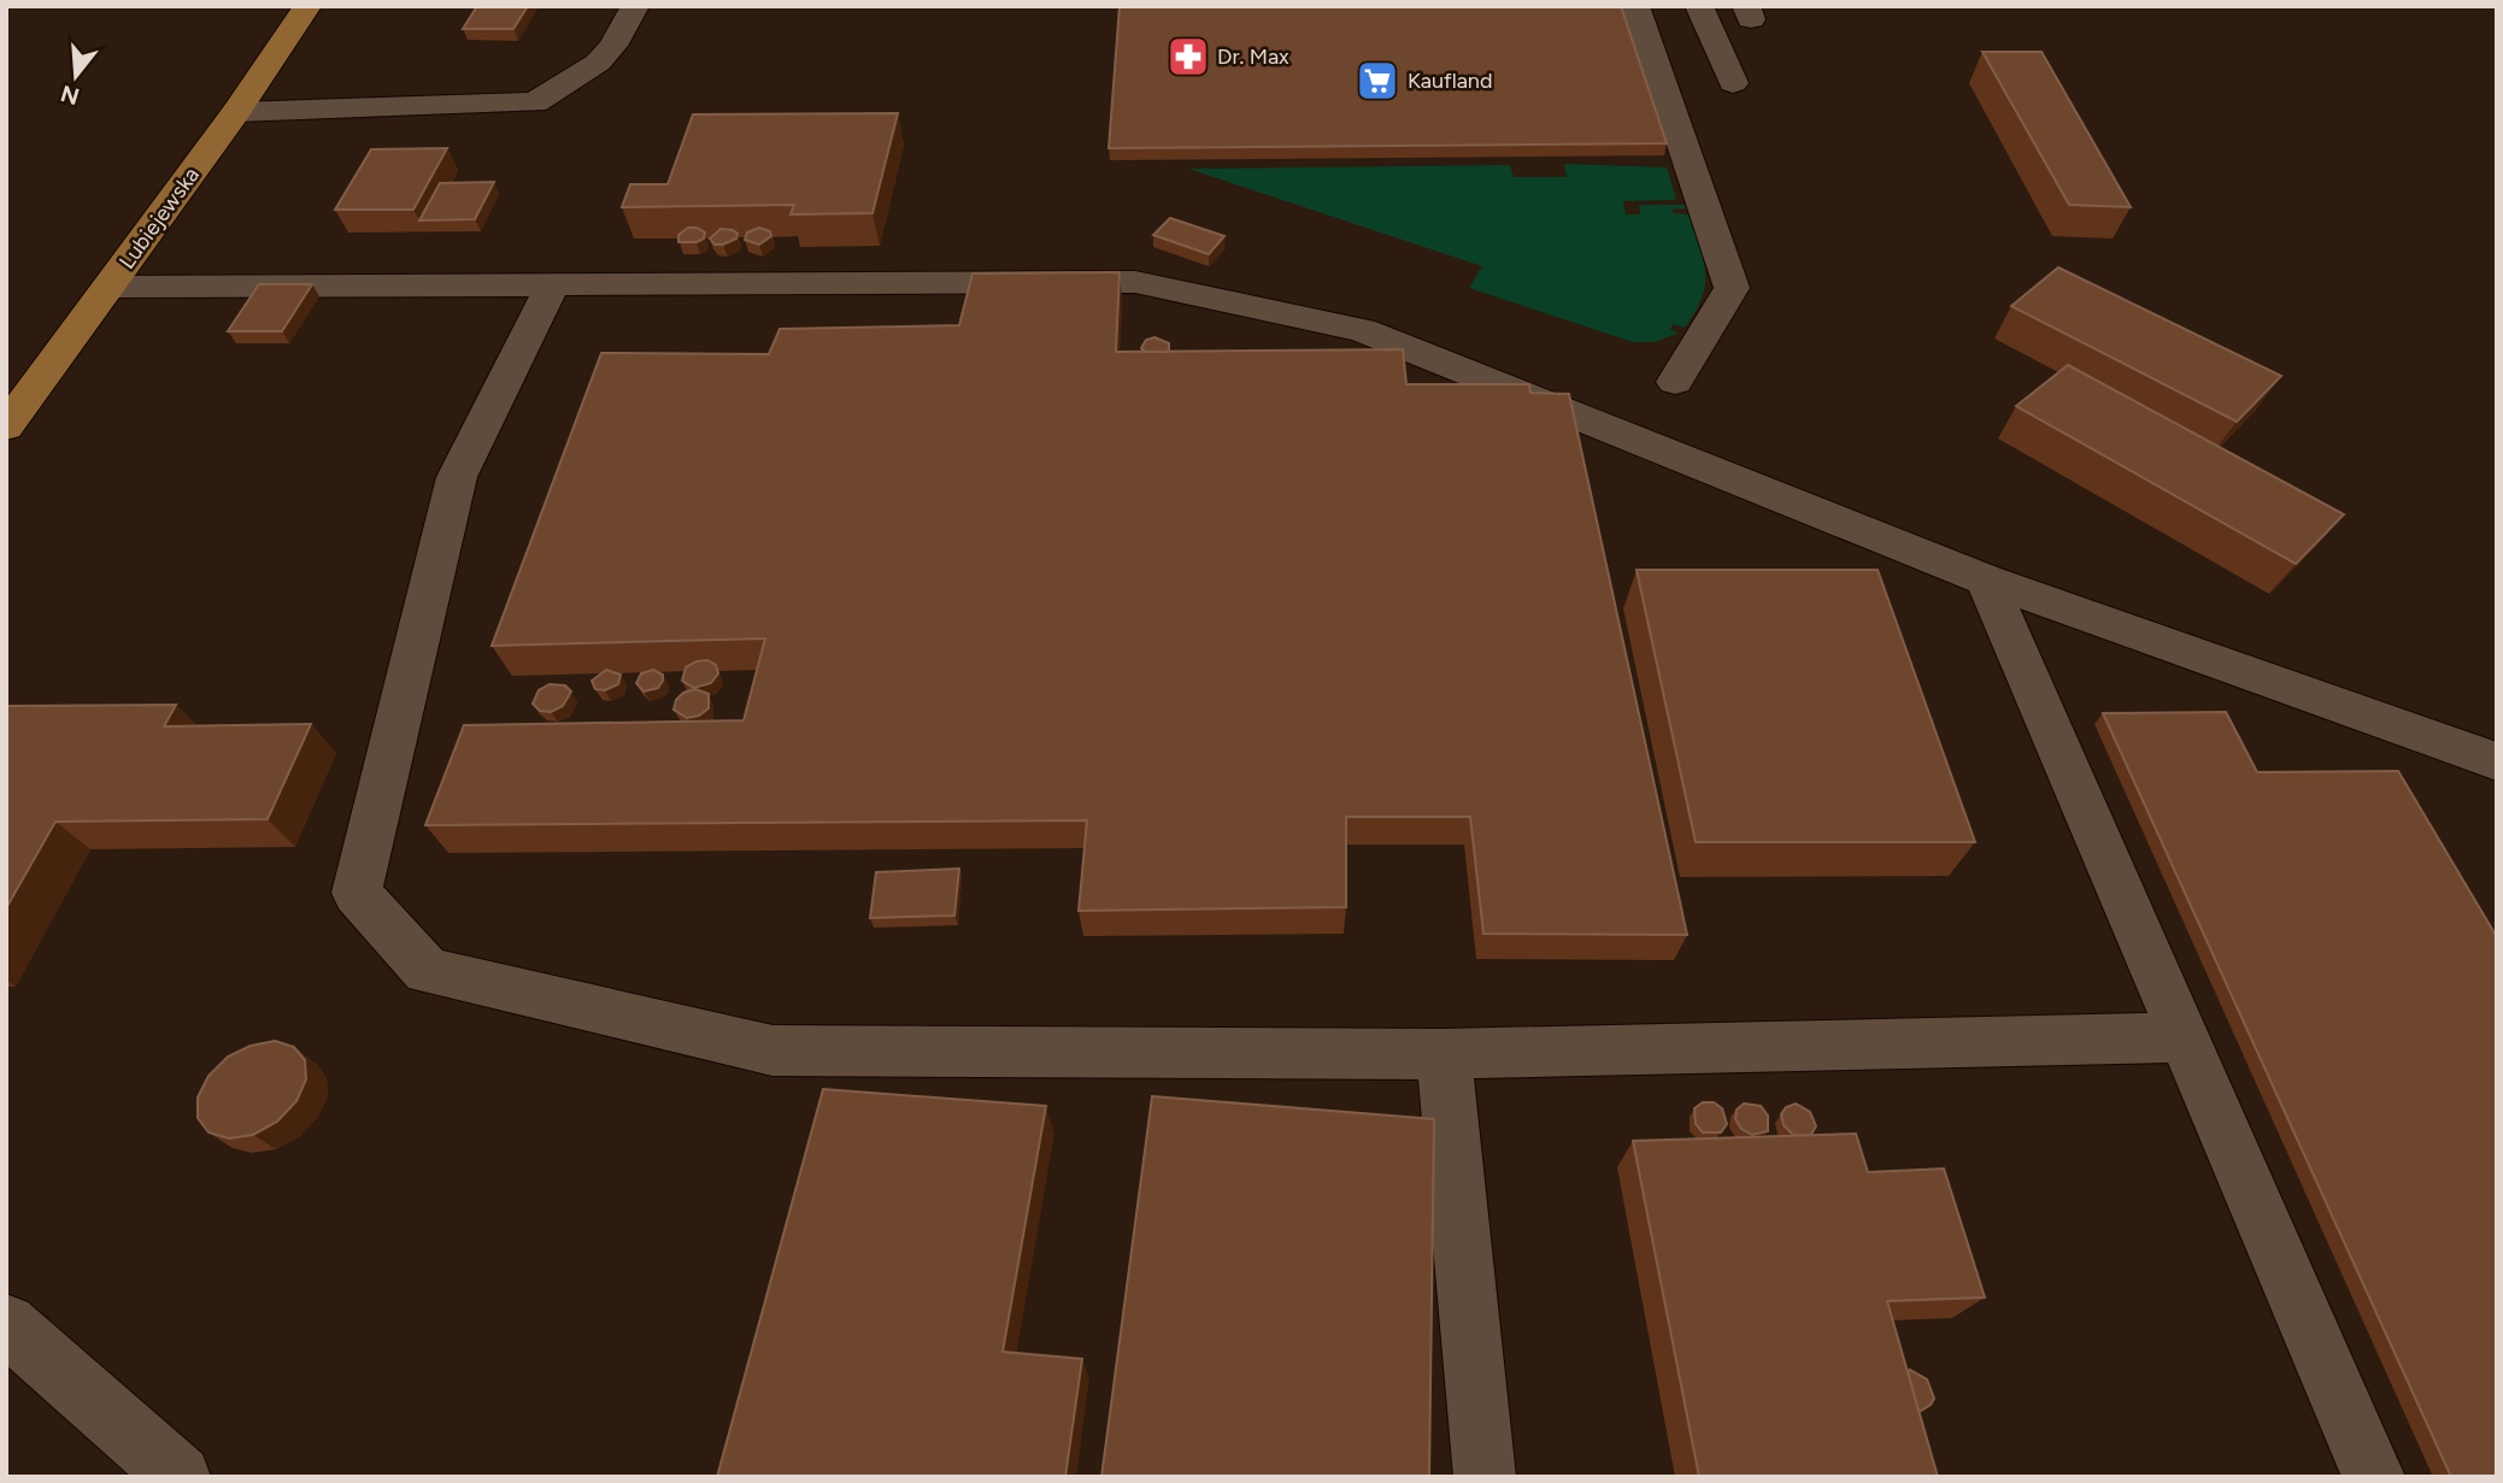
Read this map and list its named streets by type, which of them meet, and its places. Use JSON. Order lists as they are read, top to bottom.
{
  "streets": {
    "main road": ["Lubiejewska"]
  },
  "places": {
    "pharmacy": ["Dr. Max"],
    "supermarket": ["Kaufland"]
  },
  "north": "bottom"
}
